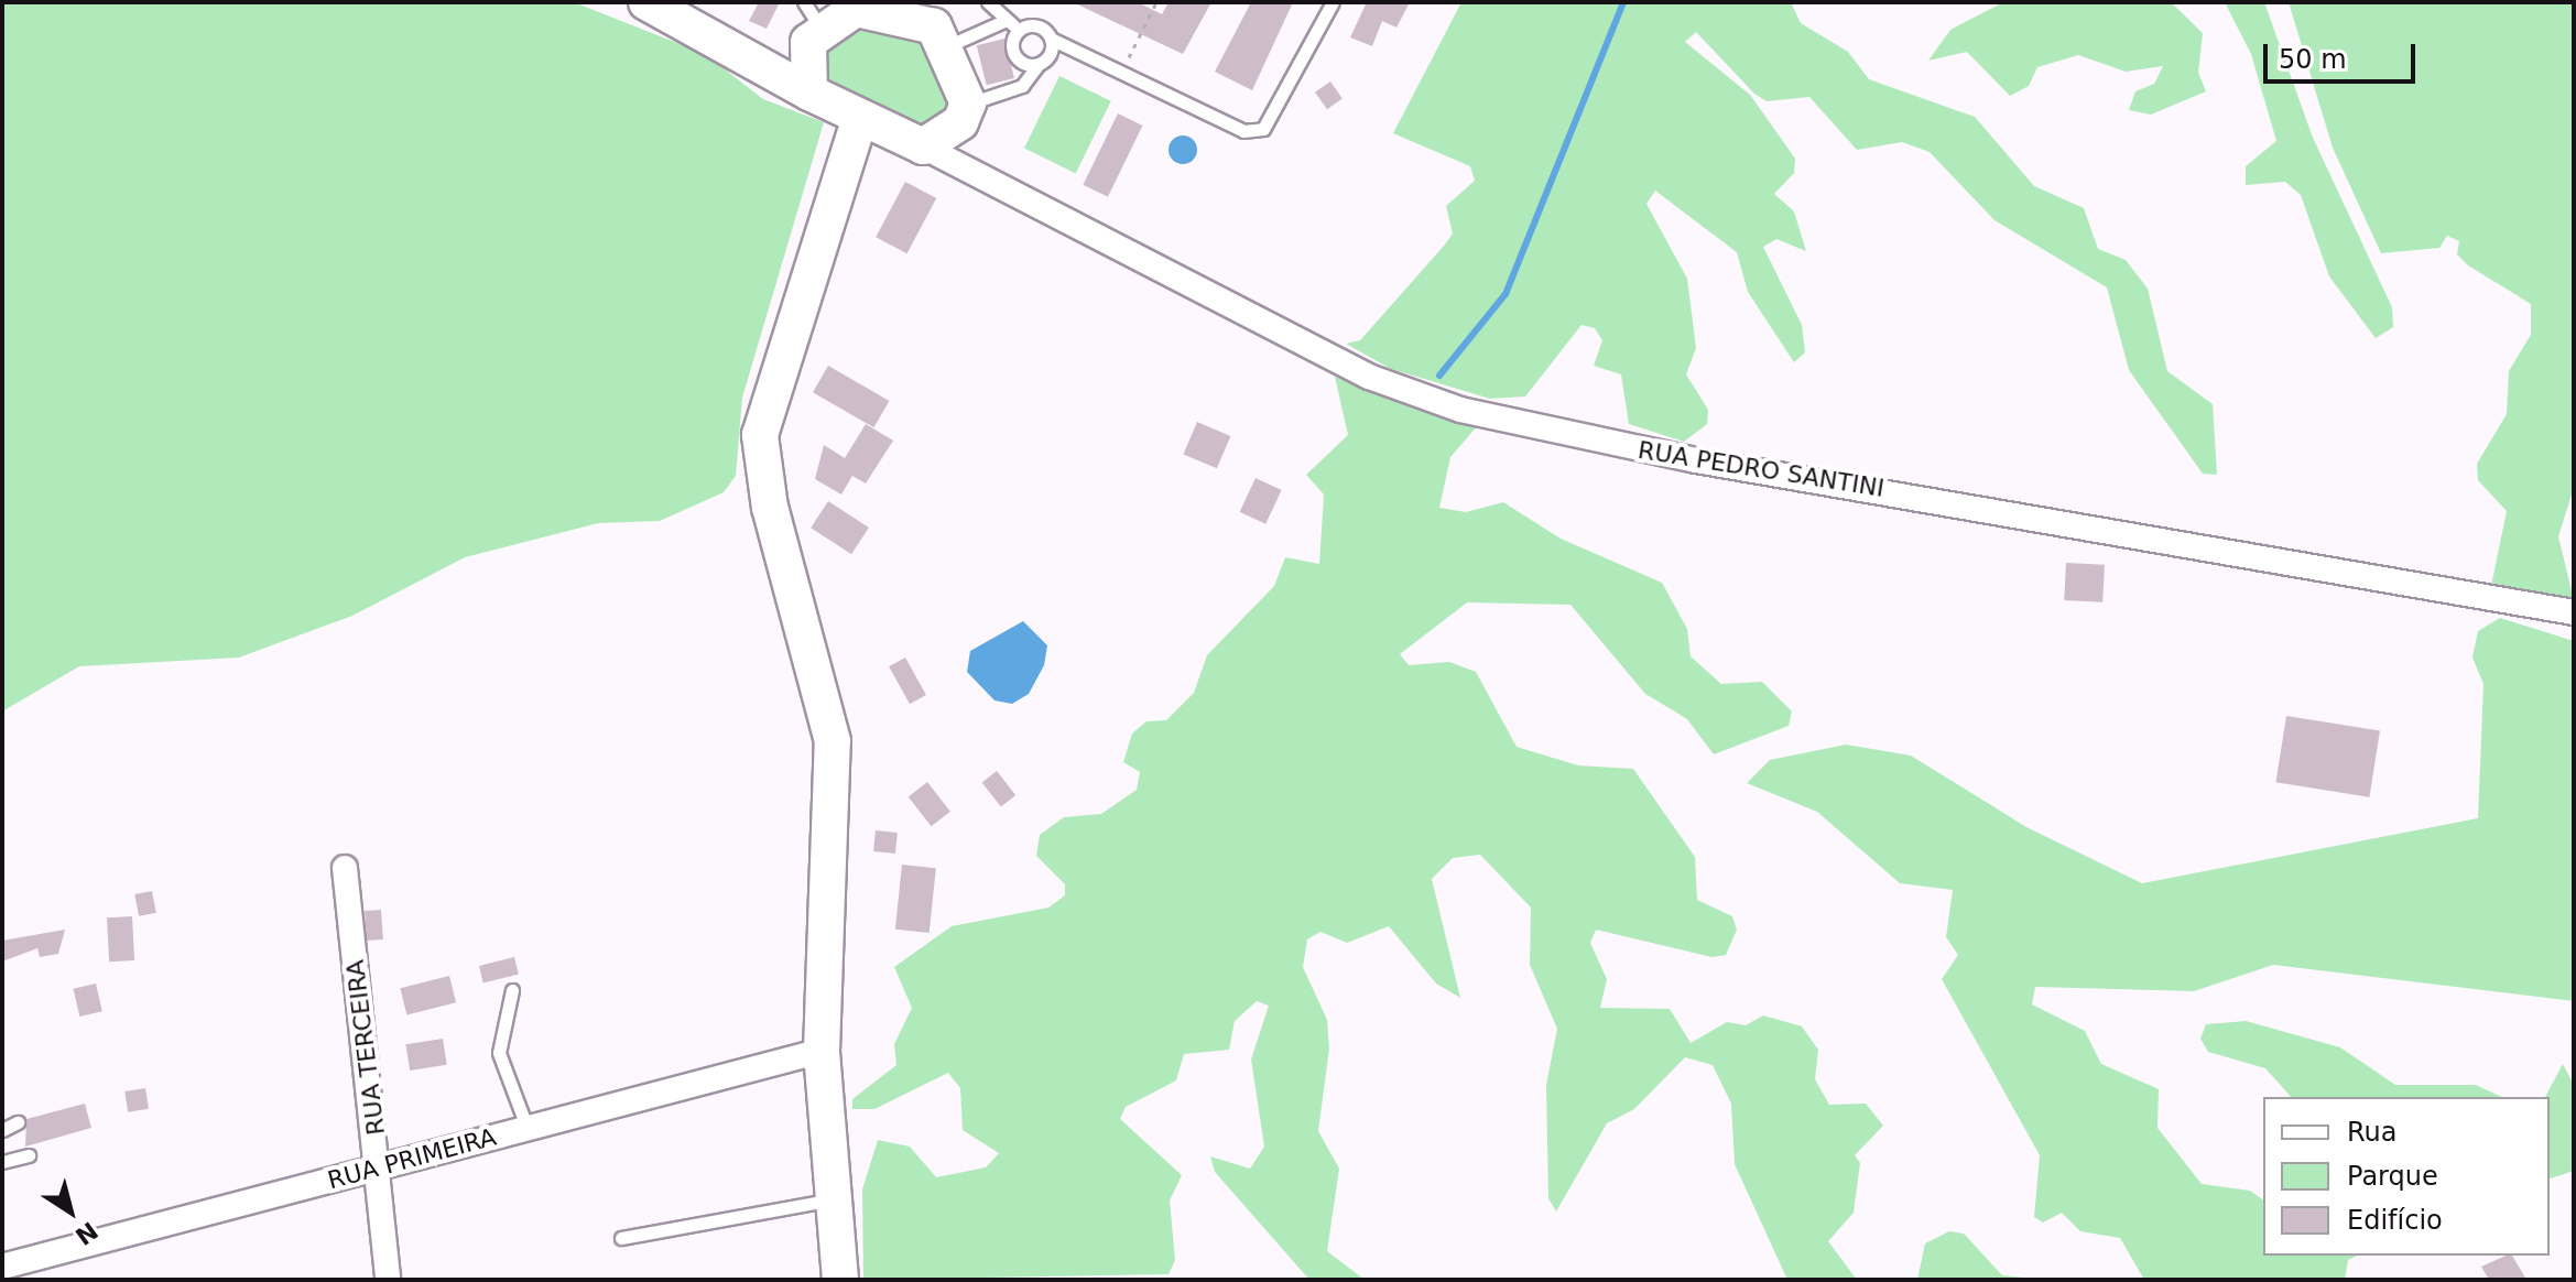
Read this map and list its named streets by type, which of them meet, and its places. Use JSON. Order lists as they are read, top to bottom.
{
  "streets": {
    "street": ["RUA PEDRO SANTINI", "RUA TERCEIRA", "RUA PRIMEIRA"]
  },
  "crossings": [
    ["RUA TERCEIRA", "RUA PRIMEIRA"]
  ],
  "legend": ["Rua", "Parque", "Edifício"],
  "scale_bar": "50 m",
  "north": "bottom right"
}
